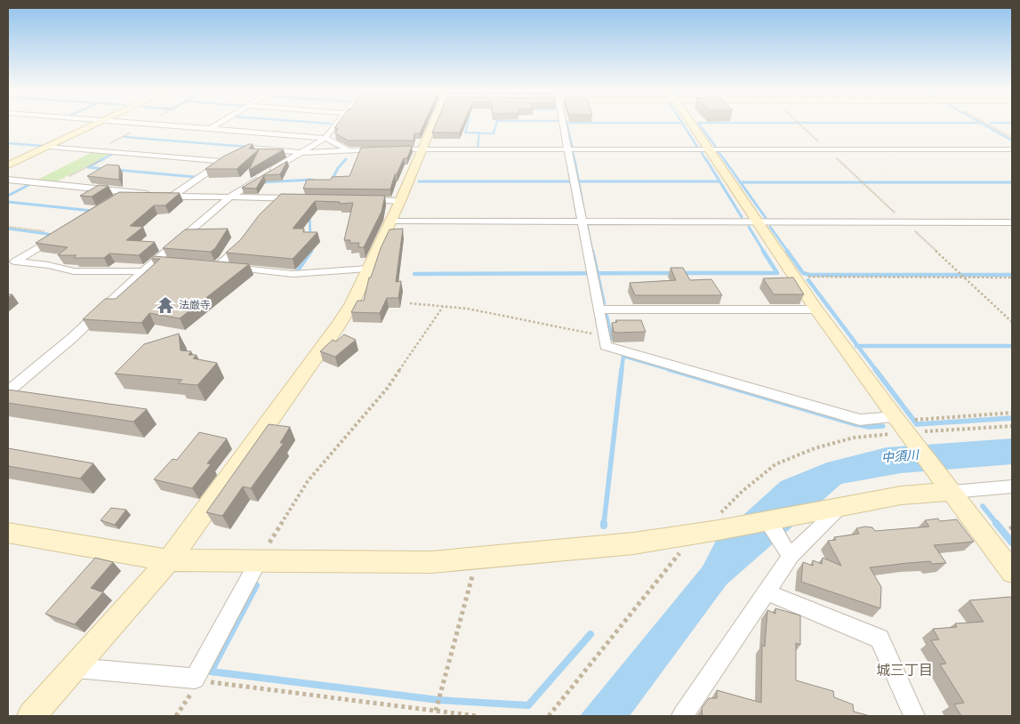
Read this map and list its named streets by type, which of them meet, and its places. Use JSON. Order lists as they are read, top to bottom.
{
  "districts": ["城三丁目"],
  "water": ["中須川"],
  "places": {
    "temple": ["法厳寺"]
  }
}
